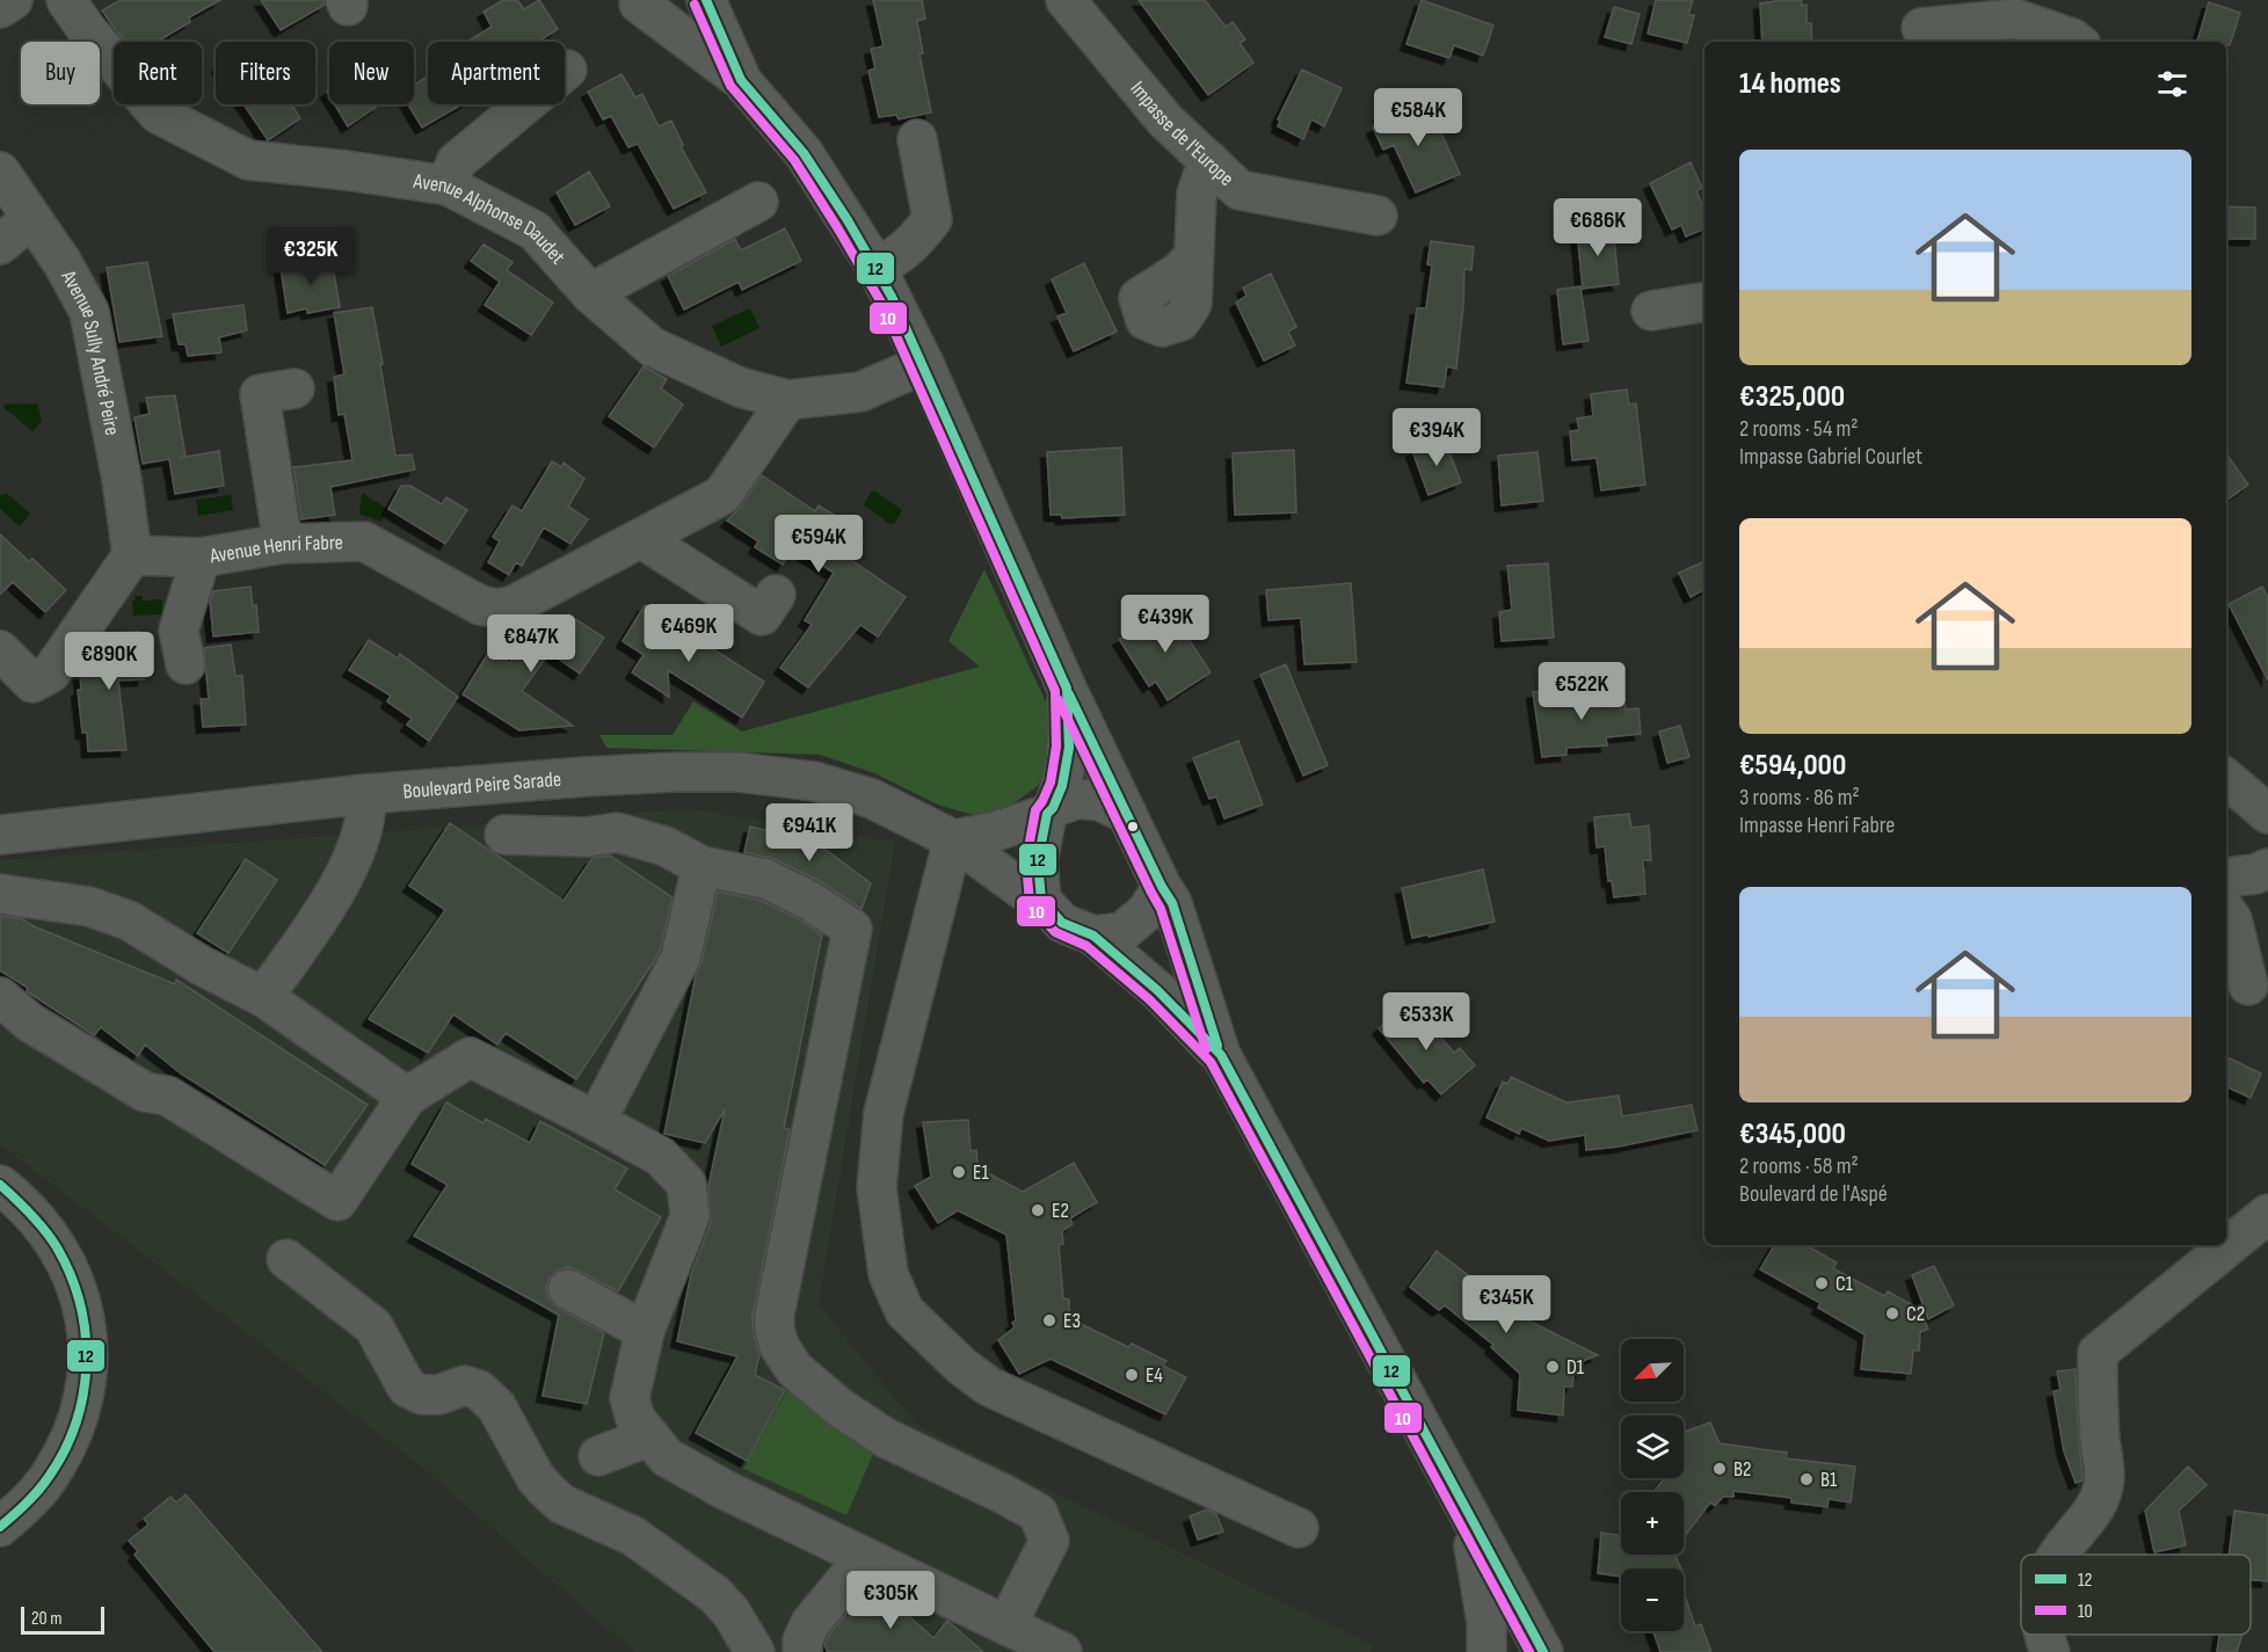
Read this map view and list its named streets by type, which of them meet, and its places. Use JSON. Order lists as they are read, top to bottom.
{
  "streets": {
    "street": [
      "Impasse de l'Europe",
      "Avenue Alphonse Daudet",
      "Avenue Sully André Peire",
      "Avenue Henri Fabre",
      "Boulevard Peire Sarade"
    ]
  },
  "crossings": [
    ["Avenue Alphonse Daudet", "Avenue Henri Fabre"],
    ["Avenue Sully André Peire", "Avenue Henri Fabre"]
  ],
  "places": [
    "E1",
    "E2",
    "C1",
    "C2",
    "E3",
    "D1",
    "E4",
    "B2",
    "B1"
  ],
  "lines": ["transit line 12", "transit line 10"],
  "legend": ["12", "10"],
  "scale_bar": "20 m",
  "north": "bottom left",
  "page": {
    "chip": [
      "Buy",
      "Rent",
      "Filters",
      "New",
      "Apartment"
    ],
    "heading": "14 homes",
    "price": [
      "€584K",
      "€686K",
      "€325K",
      "€394K",
      "€594K",
      "€439K",
      "€469K",
      "€847K",
      "€890K",
      "€522K",
      "€941K",
      "€533K",
      "€345K",
      "€305K"
    ],
    "list": [
      {
        "name": "€325,000",
        "note": "2 rooms · 54 m² · Impasse Gabriel Courlet"
      },
      {
        "name": "€594,000",
        "note": "3 rooms · 86 m² · Impasse Henri Fabre"
      },
      {
        "name": "€345,000",
        "note": "2 rooms · 58 m² · Boulevard de l'Aspé"
      }
    ],
    "map_buttons": ["+", "−"],
    "scale": "20 m"
  }
}
